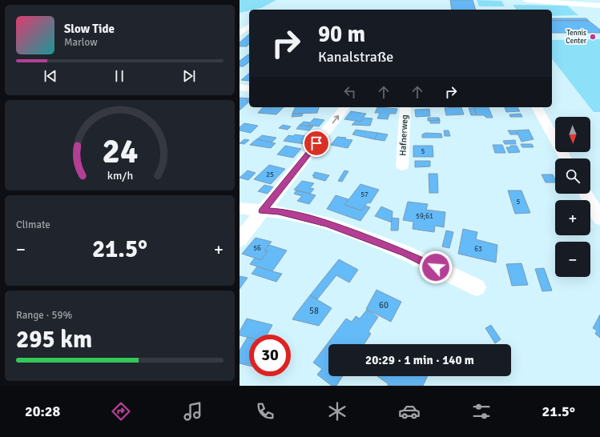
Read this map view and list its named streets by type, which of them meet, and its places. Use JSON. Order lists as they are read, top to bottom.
{
  "streets": {
    "street": ["Hafnerweg"]
  },
  "places": ["Tennis Center"],
  "house_numbers": [
    "5",
    "25",
    "57",
    "5",
    "59;61",
    "56",
    "63",
    "60",
    "58"
  ],
  "north": "bottom",
  "page": {
    "turn": ["90 m", "Kanalstraße"],
    "song": ["Slow Tide", "Marlow"],
    "map_buttons": ["+", "−"],
    "tile": [
      "Climate",
      ["Range · 59%", "295 km"]
    ],
    "heat": ["−", "21.5°", "+"],
    "limit": "30",
    "trip": "20:29 · 1 min · 140 m",
    "tabs": ["20:28", "21.5°"],
    "gauge": ["24", "km/h"]
  }
}
